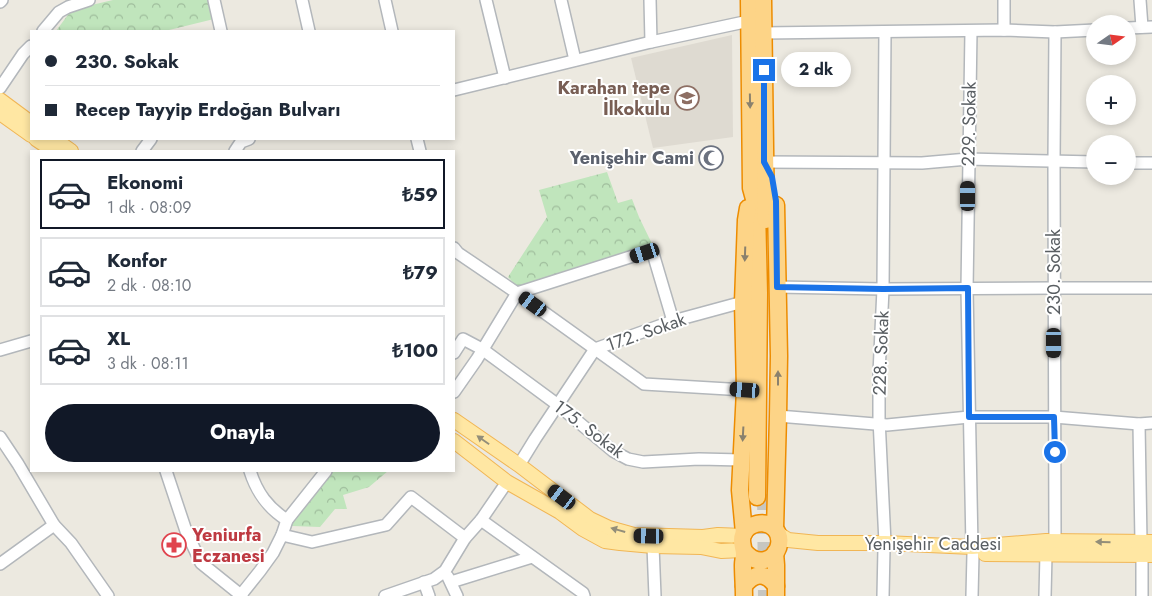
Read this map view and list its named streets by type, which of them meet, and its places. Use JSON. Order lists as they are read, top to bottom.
{
  "streets": {
    "main road": ["Yenişehir Caddesi"],
    "street": [
      "229. Sokak",
      "230. Sokak",
      "172. Sokak",
      "228. Sokak",
      "175. Sokak"
    ]
  },
  "crossings": [
    ["229. Sokak", "Yenişehir Caddesi"],
    ["230. Sokak", "Yenişehir Caddesi"],
    ["172. Sokak", "175. Sokak"],
    ["228. Sokak", "Yenişehir Caddesi"]
  ],
  "places": {
    "school or university": ["Karahan tepe İlkokulu"],
    "mosque": ["Yenişehir Cami"],
    "pharmacy": ["Yeniurfa Eczanesi"]
  },
  "north": "right",
  "page": {
    "map_buttons": ["+", "−"],
    "banner": ["230. Sokak", "Recep Tayyip Erdoğan Bulvarı"],
    "bubble": "2 dk",
    "list": [
      {
        "name": "Ekonomi",
        "note": "1 dk · 08:09",
        "value": "₺59"
      },
      {
        "name": "Konfor",
        "note": "2 dk · 08:10",
        "value": "₺79"
      },
      {
        "name": "XL",
        "note": "3 dk · 08:11",
        "value": "₺100"
      }
    ],
    "buttons": "Onayla"
  }
}
